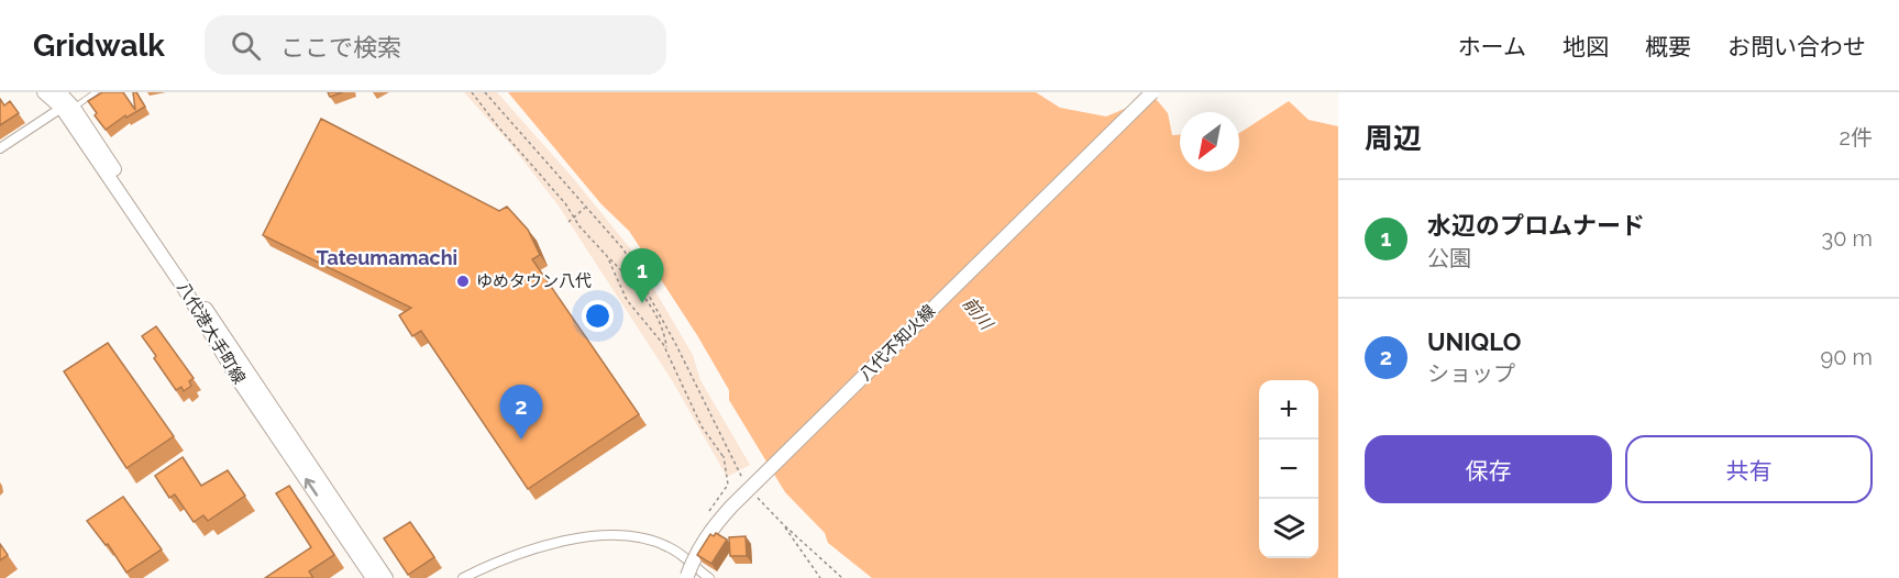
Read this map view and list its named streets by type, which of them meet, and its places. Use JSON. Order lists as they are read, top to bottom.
{
  "streets": {
    "main road": ["八代港大手町線", "八代不知火線"]
  },
  "districts": ["Tateumamachi"],
  "water": ["前川"],
  "places": ["ゆめタウン八代"],
  "north": "bottom left",
  "page": {
    "header": "Gridwalk",
    "search": "ここで検索",
    "nav": [
      "ホーム",
      "地図",
      "概要",
      "お問い合わせ"
    ],
    "heading": ["周辺", "2件"],
    "list": [
      {
        "mark": "1",
        "name": "水辺のプロムナード",
        "note": "公園",
        "value": "30 m"
      },
      {
        "mark": "2",
        "name": "UNIQLO",
        "note": "ショップ",
        "value": "90 m"
      }
    ],
    "pins": ["1", "2"],
    "map_buttons": ["+", "−"],
    "buttons": ["保存", "共有"]
  }
}
